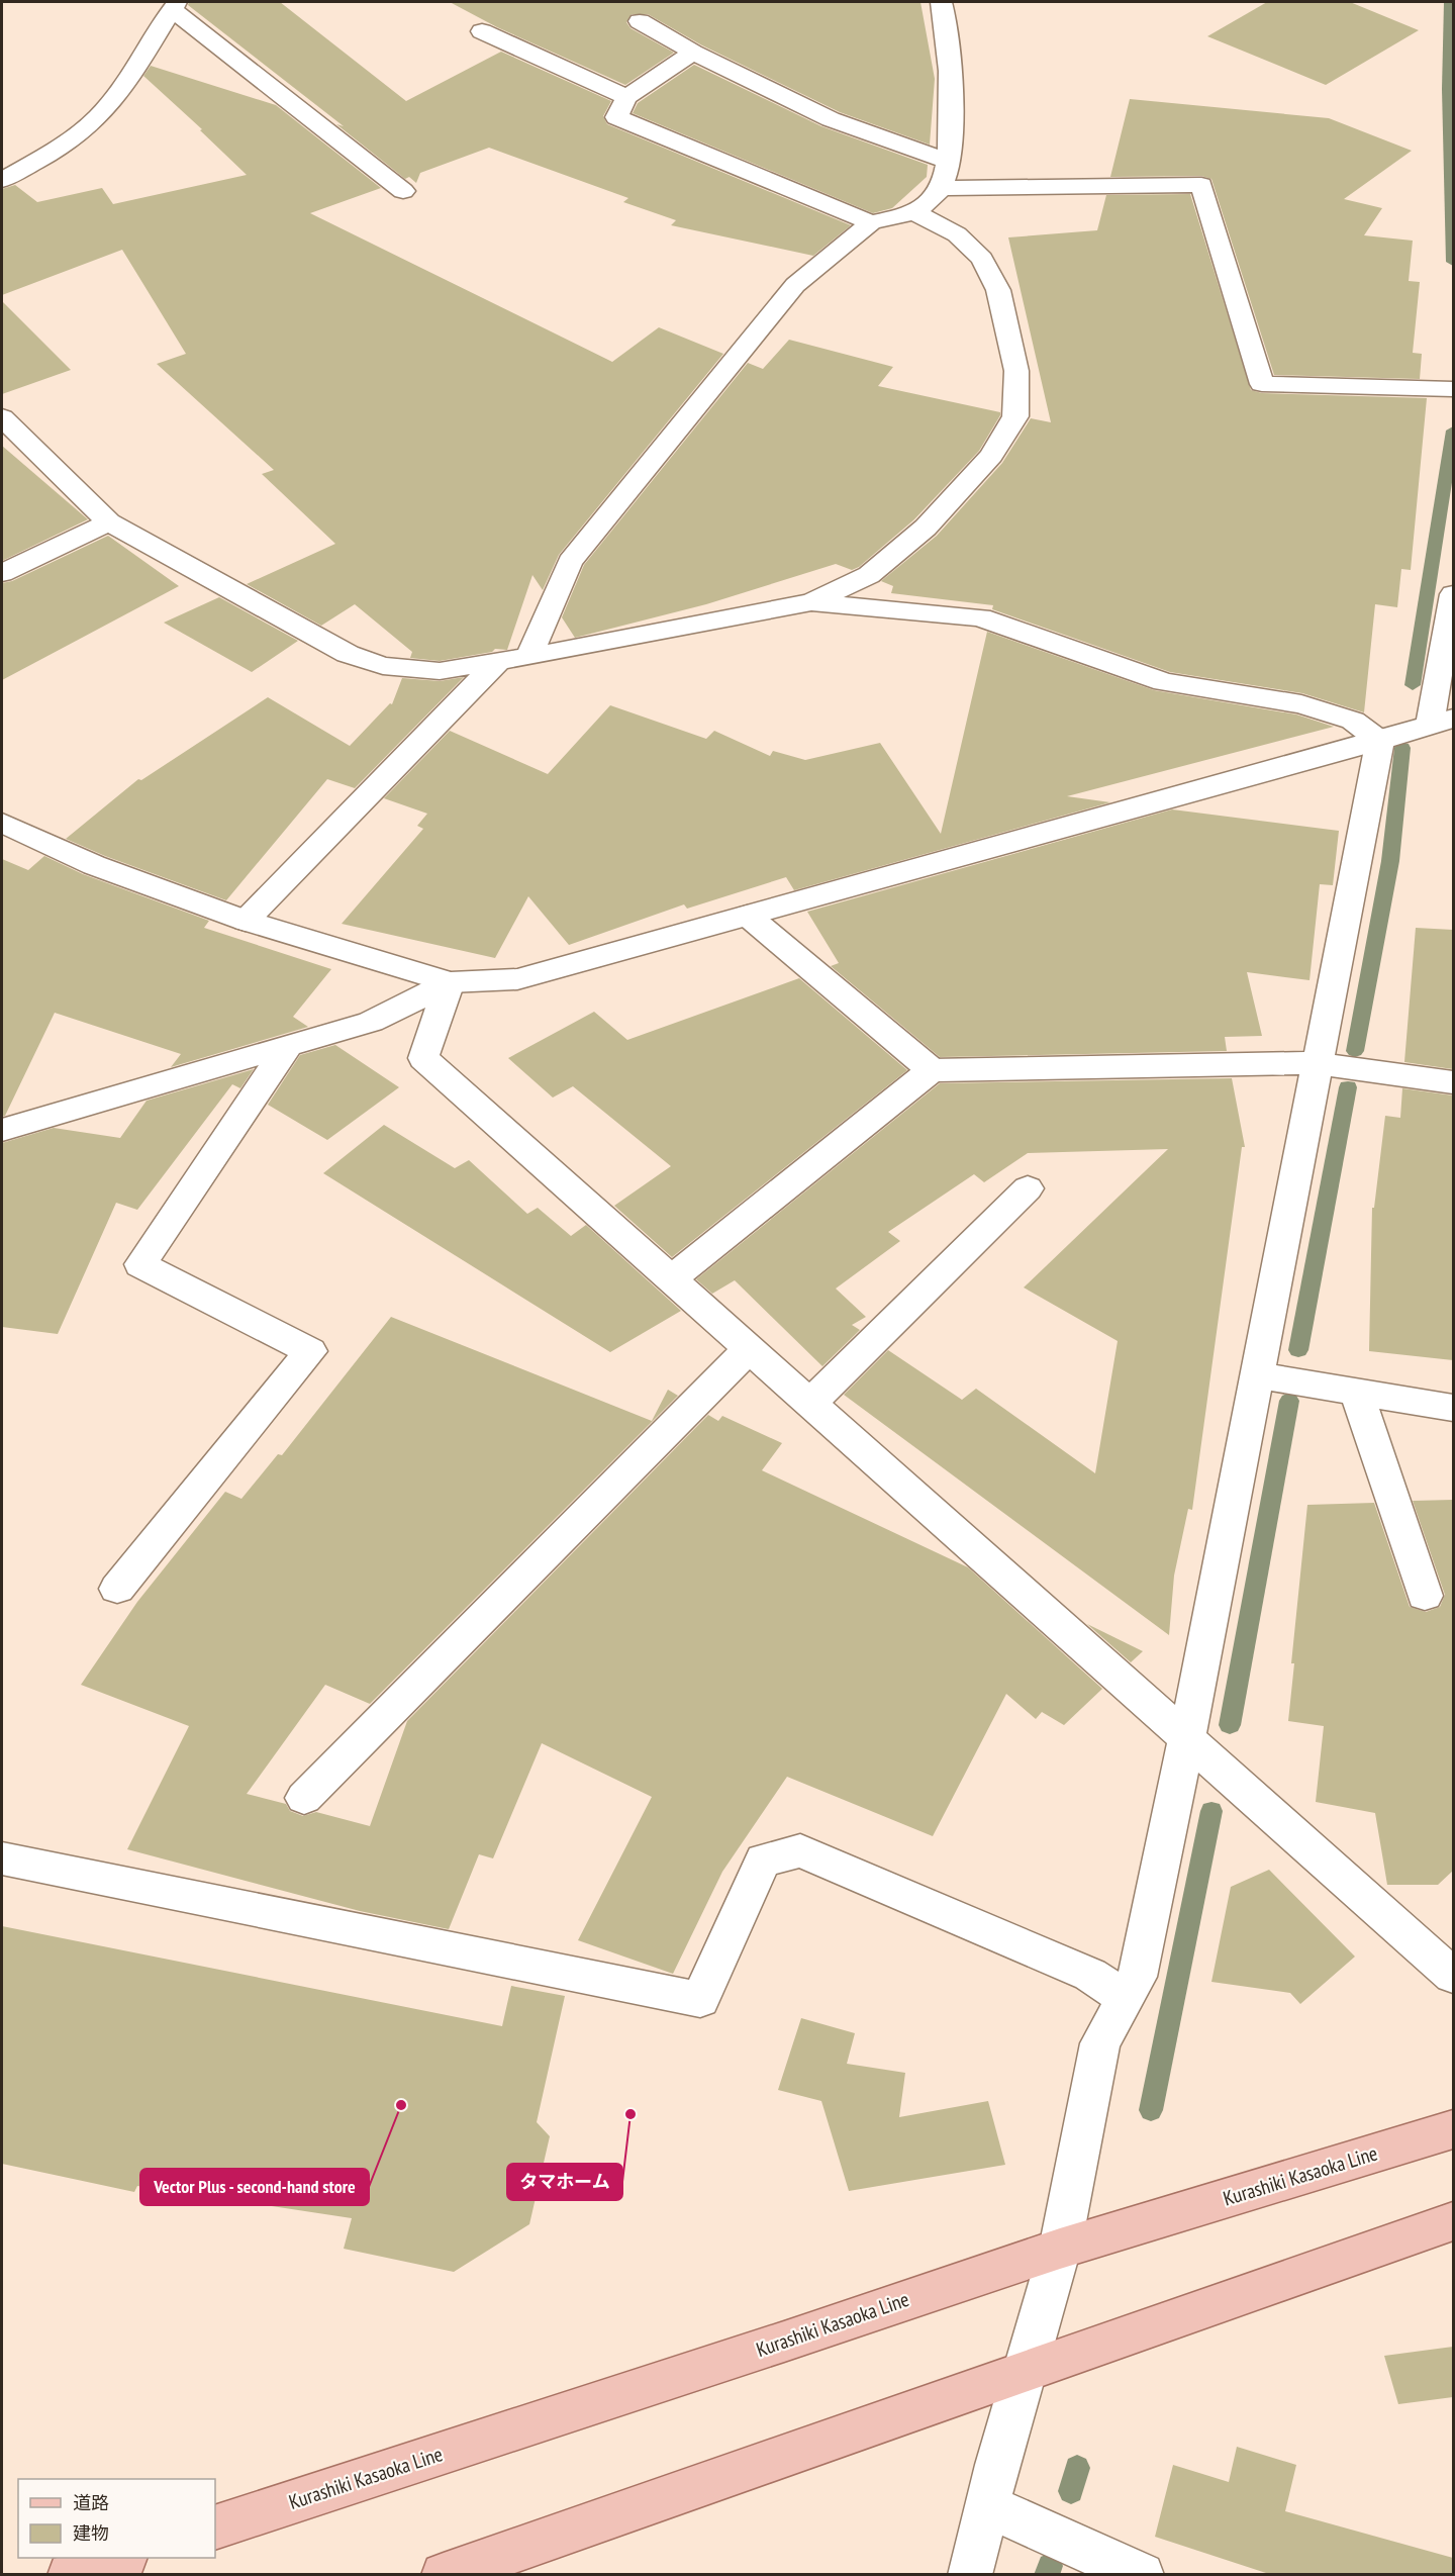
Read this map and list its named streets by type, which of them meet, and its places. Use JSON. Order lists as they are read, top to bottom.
{
  "streets": {
    "main road": ["Kurashiki Kasaoka Line"]
  },
  "places": ["Vector Plus - second-hand store", "タマホーム"],
  "legend": ["道路", "建物"]
}
